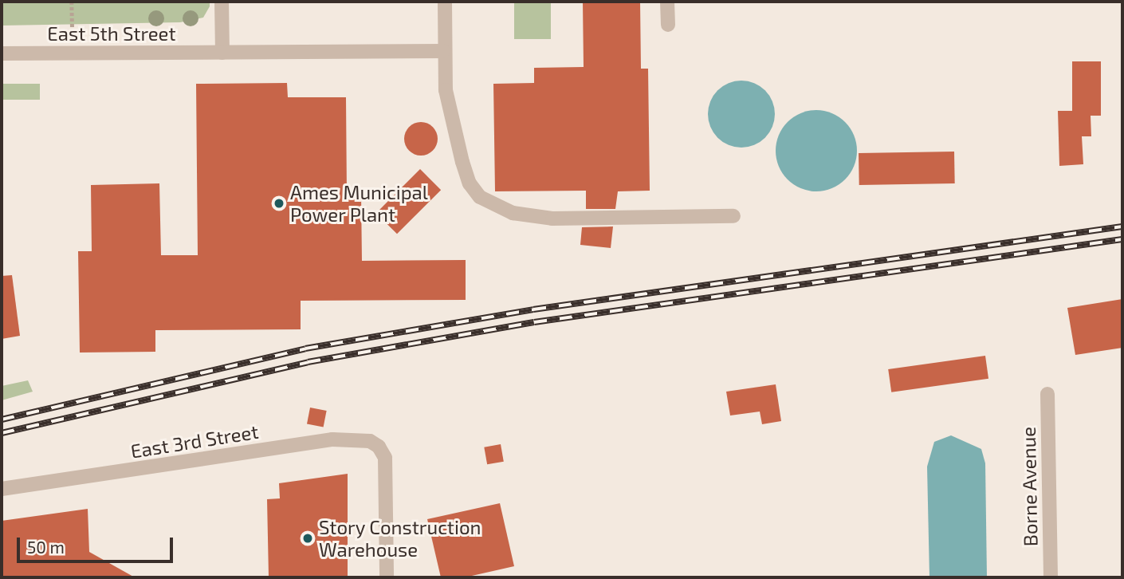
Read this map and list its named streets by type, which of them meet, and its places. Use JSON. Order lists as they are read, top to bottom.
{
  "streets": {
    "street": ["East 5th Street", "East 3rd Street", "Borne Avenue"]
  },
  "places": ["Ames Municipal Power Plant", "Story Construction Warehouse"],
  "scale_bar": "50 m"
}
